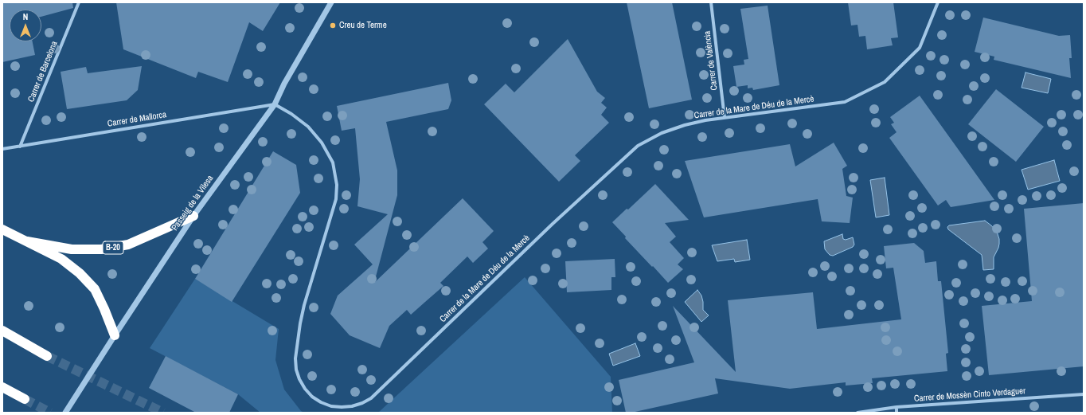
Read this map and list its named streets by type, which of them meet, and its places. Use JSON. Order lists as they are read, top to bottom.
{
  "streets": {
    "highway": ["B-20"],
    "street": [
      "Carrer de València",
      "Carrer de Barcelona",
      "Carrer de la Mare de Déu de la Mercè",
      "Carrer de Mallorca",
      "Passeig de la Vilesa",
      "Carrer de Mossèn Cinto Verdaguer"
    ]
  },
  "crossings": [
    ["Carrer de València", "Carrer de la Mare de Déu de la Mercè"],
    ["Carrer de Barcelona", "Carrer de Mallorca"],
    ["Carrer de la Mare de Déu de la Mercè", "Carrer de Mallorca"],
    ["Carrer de la Mare de Déu de la Mercè", "Passeig de la Vilesa"],
    ["Carrer de Mallorca", "Passeig de la Vilesa"],
    ["Passeig de la Vilesa", "B-20"]
  ],
  "places": ["Creu de Terme"],
  "north": "top"
}
